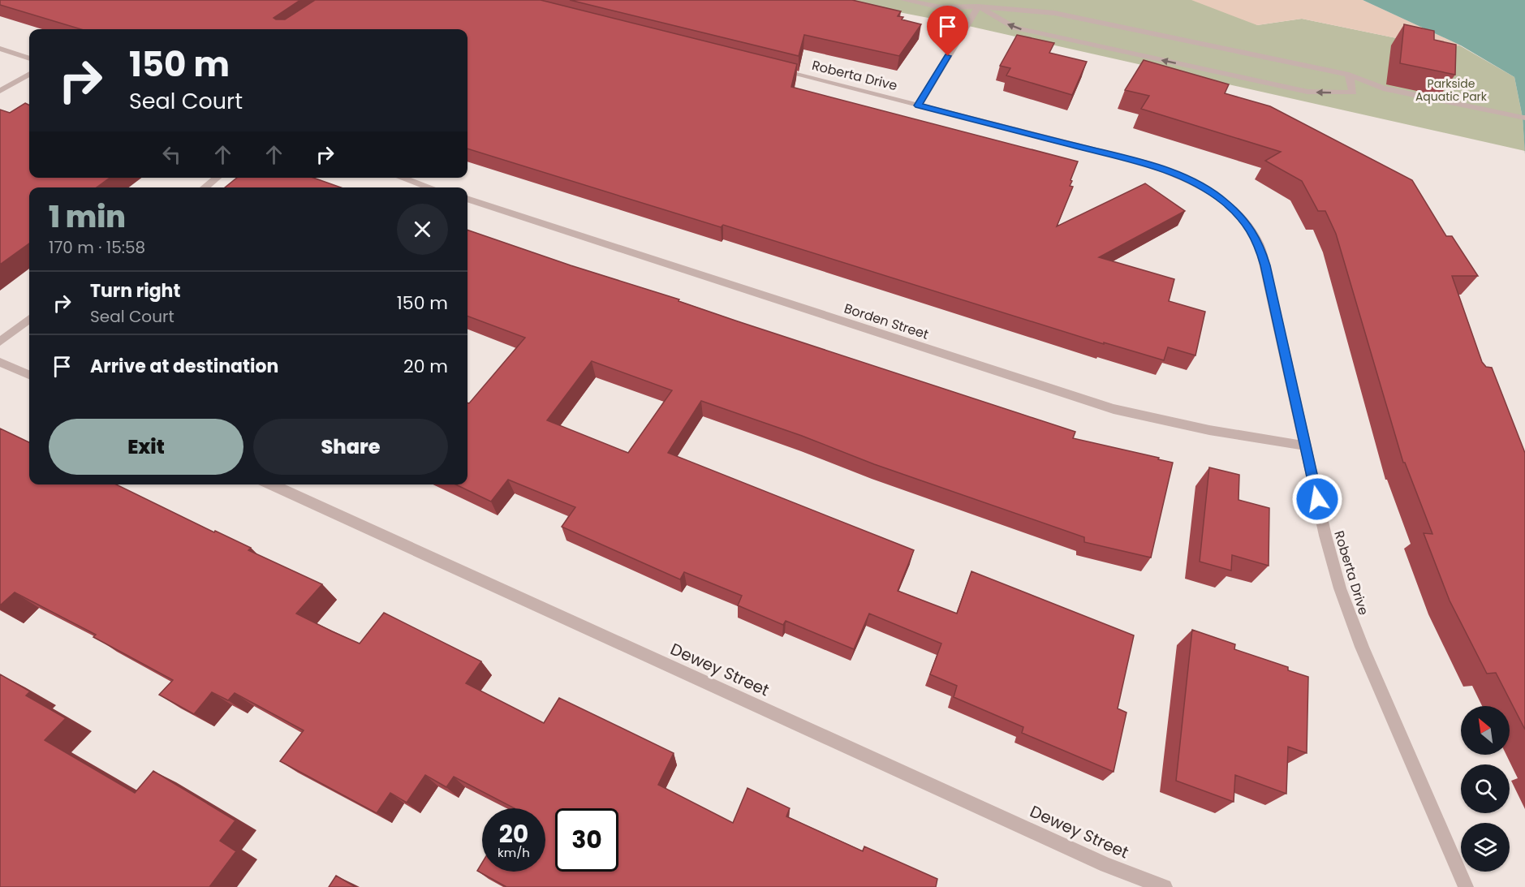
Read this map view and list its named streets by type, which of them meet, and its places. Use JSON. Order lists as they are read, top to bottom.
{
  "streets": {
    "street": ["Roberta Drive", "Borden Street", "Dewey Street"]
  },
  "crossings": [
    ["Roberta Drive", "Borden Street"]
  ],
  "parks": ["Parkside Aquatic Park"],
  "north": "top left",
  "page": {
    "turn": ["150 m", "Seal Court"],
    "heading": ["1 min", "170 m · 15:58"],
    "list": [
      {
        "name": "Turn right",
        "note": "Seal Court",
        "value": "150 m"
      },
      {
        "name": "Arrive at destination",
        "value": "20 m"
      }
    ],
    "buttons": ["Exit", "Share"],
    "speed": "20 km/h",
    "limit": "30"
  }
}
